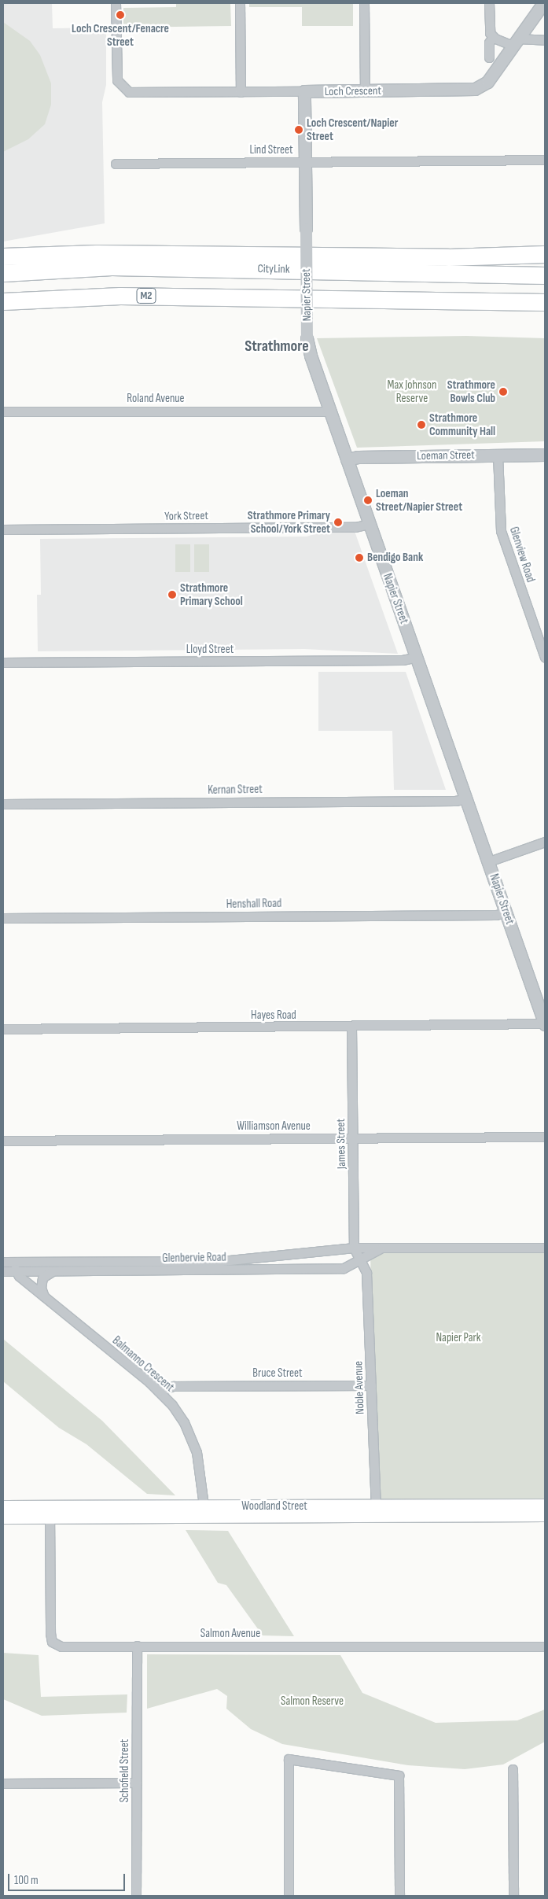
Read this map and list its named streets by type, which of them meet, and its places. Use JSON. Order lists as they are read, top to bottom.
{
  "streets": {
    "highway": ["CityLink", "M2"],
    "main road": ["Woodland Street"],
    "street": [
      "Loch Crescent",
      "Lind Street",
      "Napier Street",
      "Roland Avenue",
      "Loeman Street",
      "York Street",
      "Glenview Road",
      "Lloyd Street",
      "Kernan Street",
      "Henshall Road",
      "Hayes Road",
      "Williamson Avenue",
      "James Street",
      "Glenbervie Road",
      "Balmanno Crescent",
      "Bruce Street",
      "Noble Avenue",
      "Salmon Avenue",
      "Schofield Street"
    ]
  },
  "crossings": [
    ["Loch Crescent", "Napier Street"],
    ["Lind Street", "Napier Street"],
    ["Napier Street", "Roland Avenue"],
    ["Napier Street", "Loeman Street"],
    ["Napier Street", "York Street"],
    ["Napier Street", "Lloyd Street"],
    ["Napier Street", "Kernan Street"],
    ["Napier Street", "Henshall Road"],
    ["Napier Street", "Hayes Road"],
    ["Loeman Street", "Glenview Road"],
    ["Hayes Road", "James Street"],
    ["Williamson Avenue", "James Street"],
    ["James Street", "Glenbervie Road"],
    ["James Street", "Noble Avenue"],
    ["Glenbervie Road", "Balmanno Crescent"],
    ["Glenbervie Road", "Noble Avenue"],
    ["Balmanno Crescent", "Bruce Street"],
    ["Balmanno Crescent", "Woodland Street"],
    ["Bruce Street", "Noble Avenue"],
    ["Noble Avenue", "Woodland Street"],
    ["Woodland Street", "Salmon Avenue"],
    ["Salmon Avenue", "Schofield Street"]
  ],
  "districts": ["Strathmore"],
  "parks": ["Max Johnson Reserve", "Napier Park", "Salmon Reserve"],
  "places": [
    "Loch Crescent/Fenacre Street",
    "Loch Crescent/Napier Street",
    "Strathmore Bowls Club",
    "Strathmore Community Hall",
    "Loeman Street/Napier Street",
    "Strathmore Primary School/York Street",
    "Bendigo Bank",
    "Strathmore Primary School"
  ],
  "scale_bar": "100 m"
}
